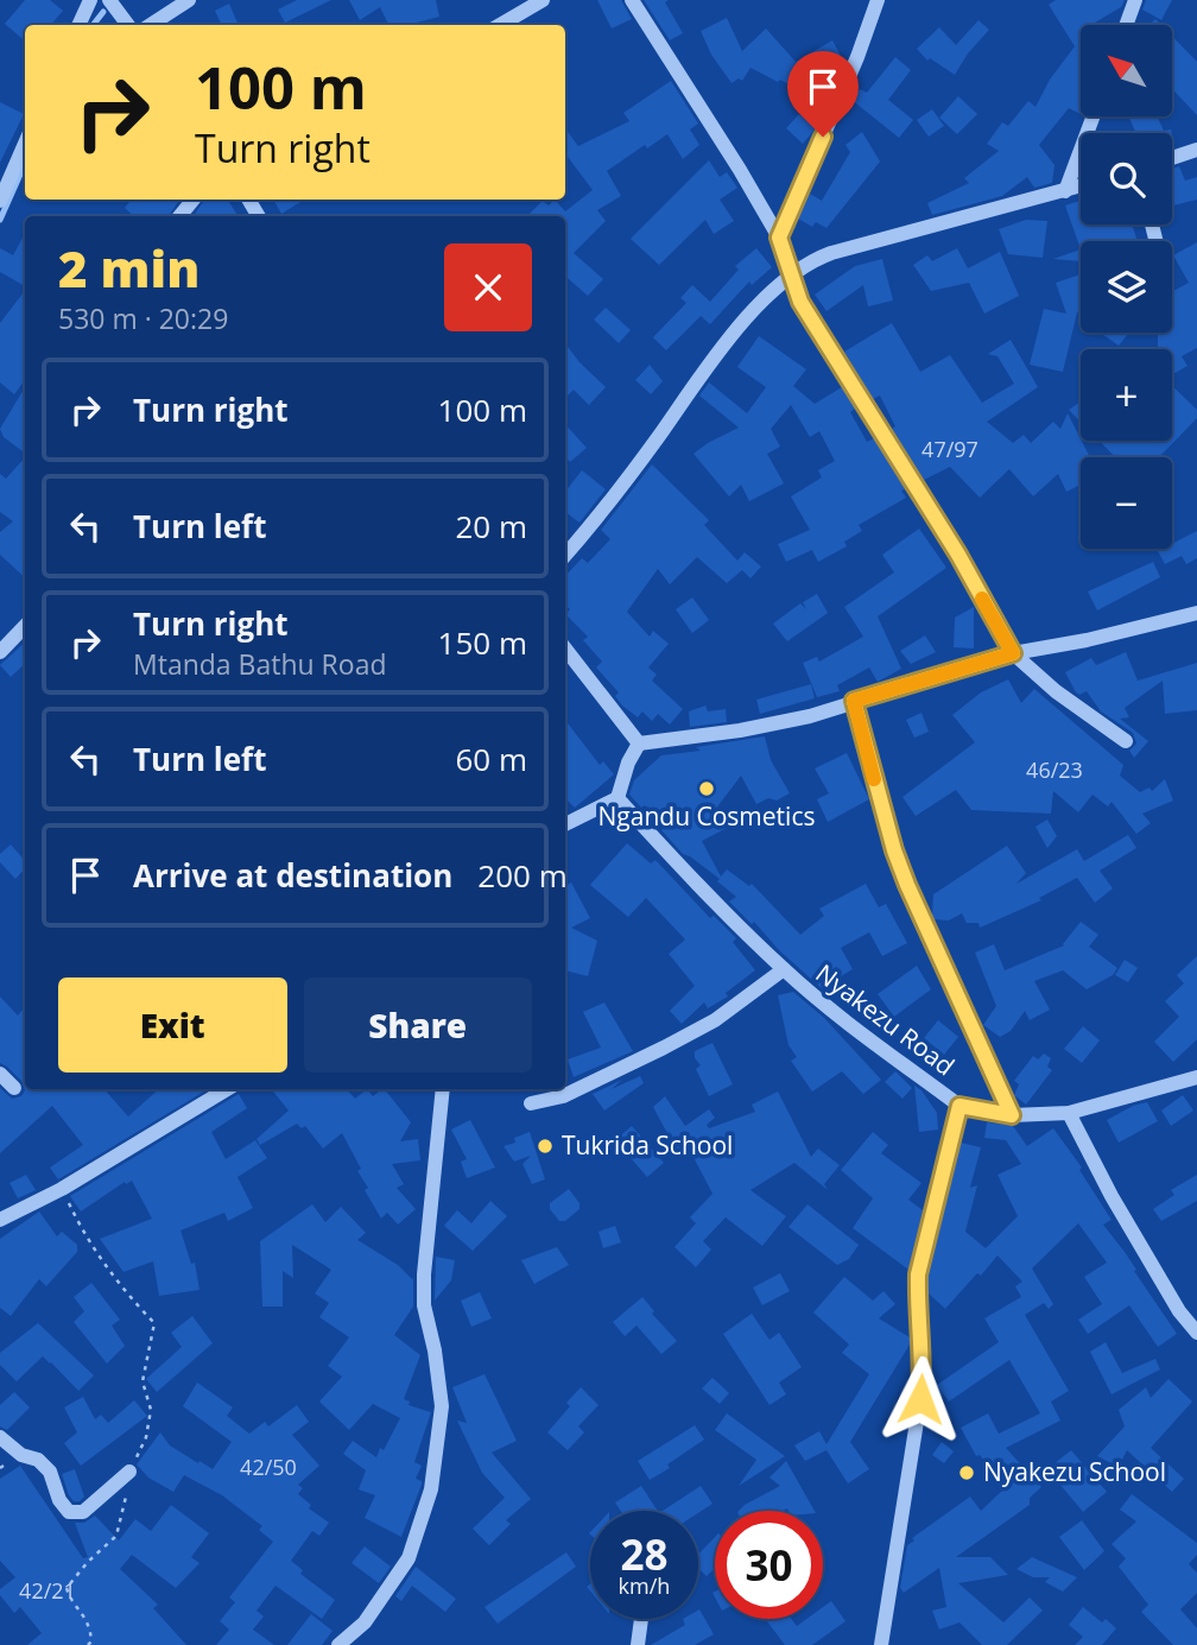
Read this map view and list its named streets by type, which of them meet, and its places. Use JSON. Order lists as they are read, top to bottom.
{
  "streets": {
    "street": ["Nyakezu Road"]
  },
  "places": ["Ngandu Cosmetics", "Tukrida School", "Nyakezu School"],
  "house_numbers": [
    "47/97",
    "46/23",
    "42/50",
    "42/21"
  ],
  "north": "top left",
  "page": {
    "map_buttons": ["+", "−"],
    "turn": ["100 m", "Turn right"],
    "heading": ["2 min", "530 m · 20:29"],
    "list": [
      {
        "name": "Turn right",
        "value": "100 m"
      },
      {
        "name": "Turn left",
        "value": "20 m"
      },
      {
        "name": "Turn right",
        "note": "Mtanda Bathu Road",
        "value": "150 m"
      },
      {
        "name": "Turn left",
        "value": "60 m"
      },
      {
        "name": "Arrive at destination",
        "value": "200 m"
      }
    ],
    "buttons": ["Exit", "Share"],
    "speed": "28 km/h",
    "limit": "30"
  }
}
